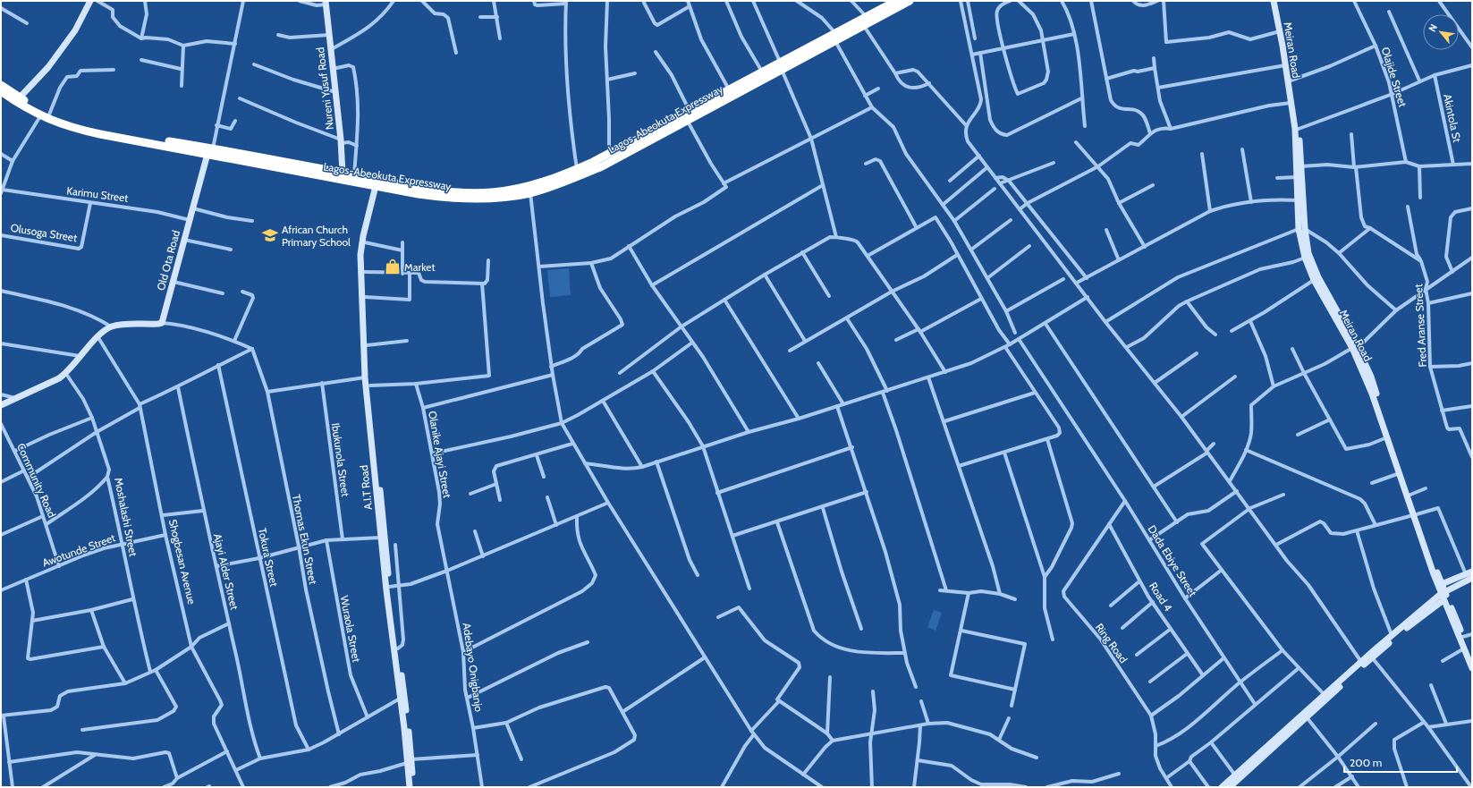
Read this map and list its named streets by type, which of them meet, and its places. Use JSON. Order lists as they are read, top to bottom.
{
  "streets": {
    "highway": ["Lagos-Abeokuta Expressway"],
    "street": [
      "Meiran Road",
      "Olajide Street",
      "Nureni Yusuf Road",
      "Akintola St",
      "Karimu Street",
      "Olusoga Street",
      "Old Ota Road",
      "Fred Aranse Street",
      "Olanike Ajayi Street",
      "Ibukunola Street",
      "Community Road",
      "A.I.T Road",
      "Moshalashi Street",
      "Thomas Ekun Street",
      "Awotunde Street",
      "Tokura Street",
      "Dada Ebiye Street",
      "Shogbesan Avenue",
      "Ajayi Alder Street",
      "Road 4",
      "Wuraola Street",
      "Ring Road",
      "Adebayo Onigbanjo"
    ]
  },
  "crossings": [
    ["Nureni Yusuf Road", "Lagos-Abeokuta Expressway"],
    ["Lagos-Abeokuta Expressway", "Old Ota Road"],
    ["Lagos-Abeokuta Expressway", "A.I.T Road"],
    ["Karimu Street", "Olusoga Street"],
    ["Karimu Street", "Old Ota Road"],
    ["Olanike Ajayi Street", "Adebayo Onigbanjo"],
    ["Community Road", "Awotunde Street"],
    ["Moshalashi Street", "Awotunde Street"],
    ["Awotunde Street", "Shogbesan Avenue"],
    ["Dada Ebiye Street", "Ring Road"],
    ["Road 4", "Ring Road"]
  ],
  "places": {
    "school or university": ["African Church Primary School"],
    "shop": ["Market"]
  },
  "scale_bar": "200 m",
  "north": "top left"
}
